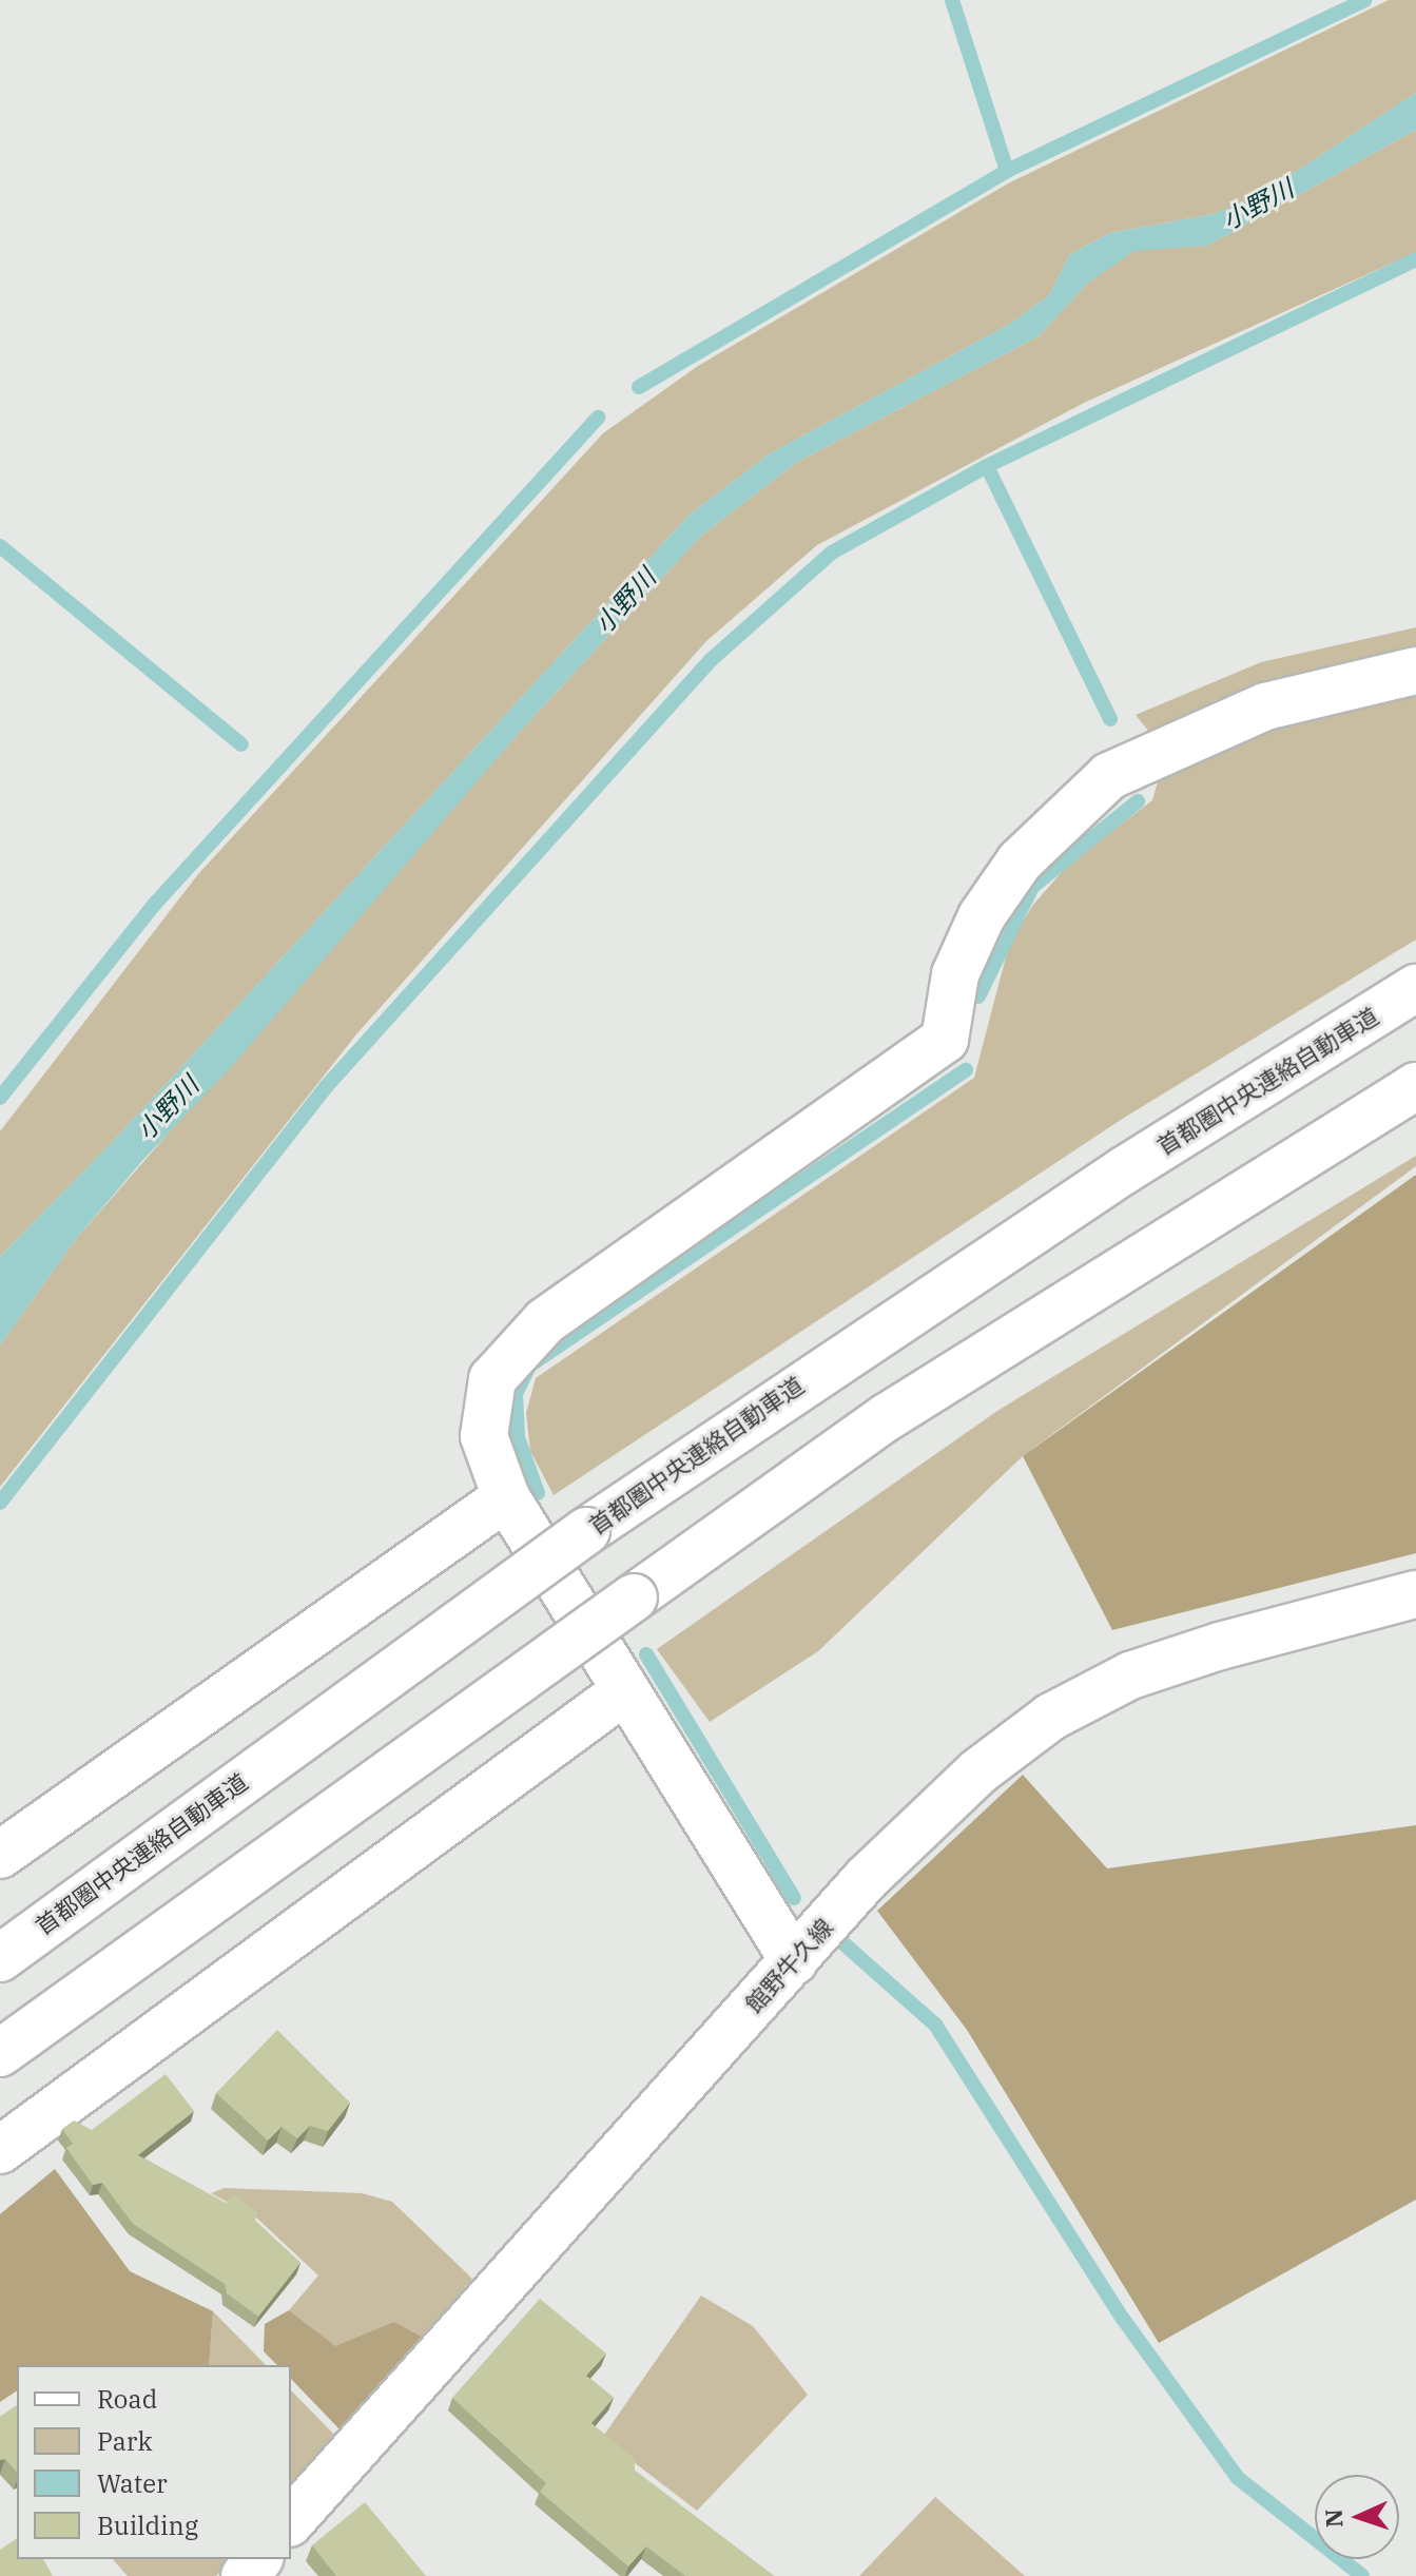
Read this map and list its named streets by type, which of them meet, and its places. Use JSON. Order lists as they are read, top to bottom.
{
  "streets": {
    "main road": ["首都圏中央連絡自動車道", "館野牛久線"]
  },
  "water": ["小野川"],
  "legend": [
    "Road",
    "Park",
    "Water",
    "Building"
  ],
  "north": "left"
}
